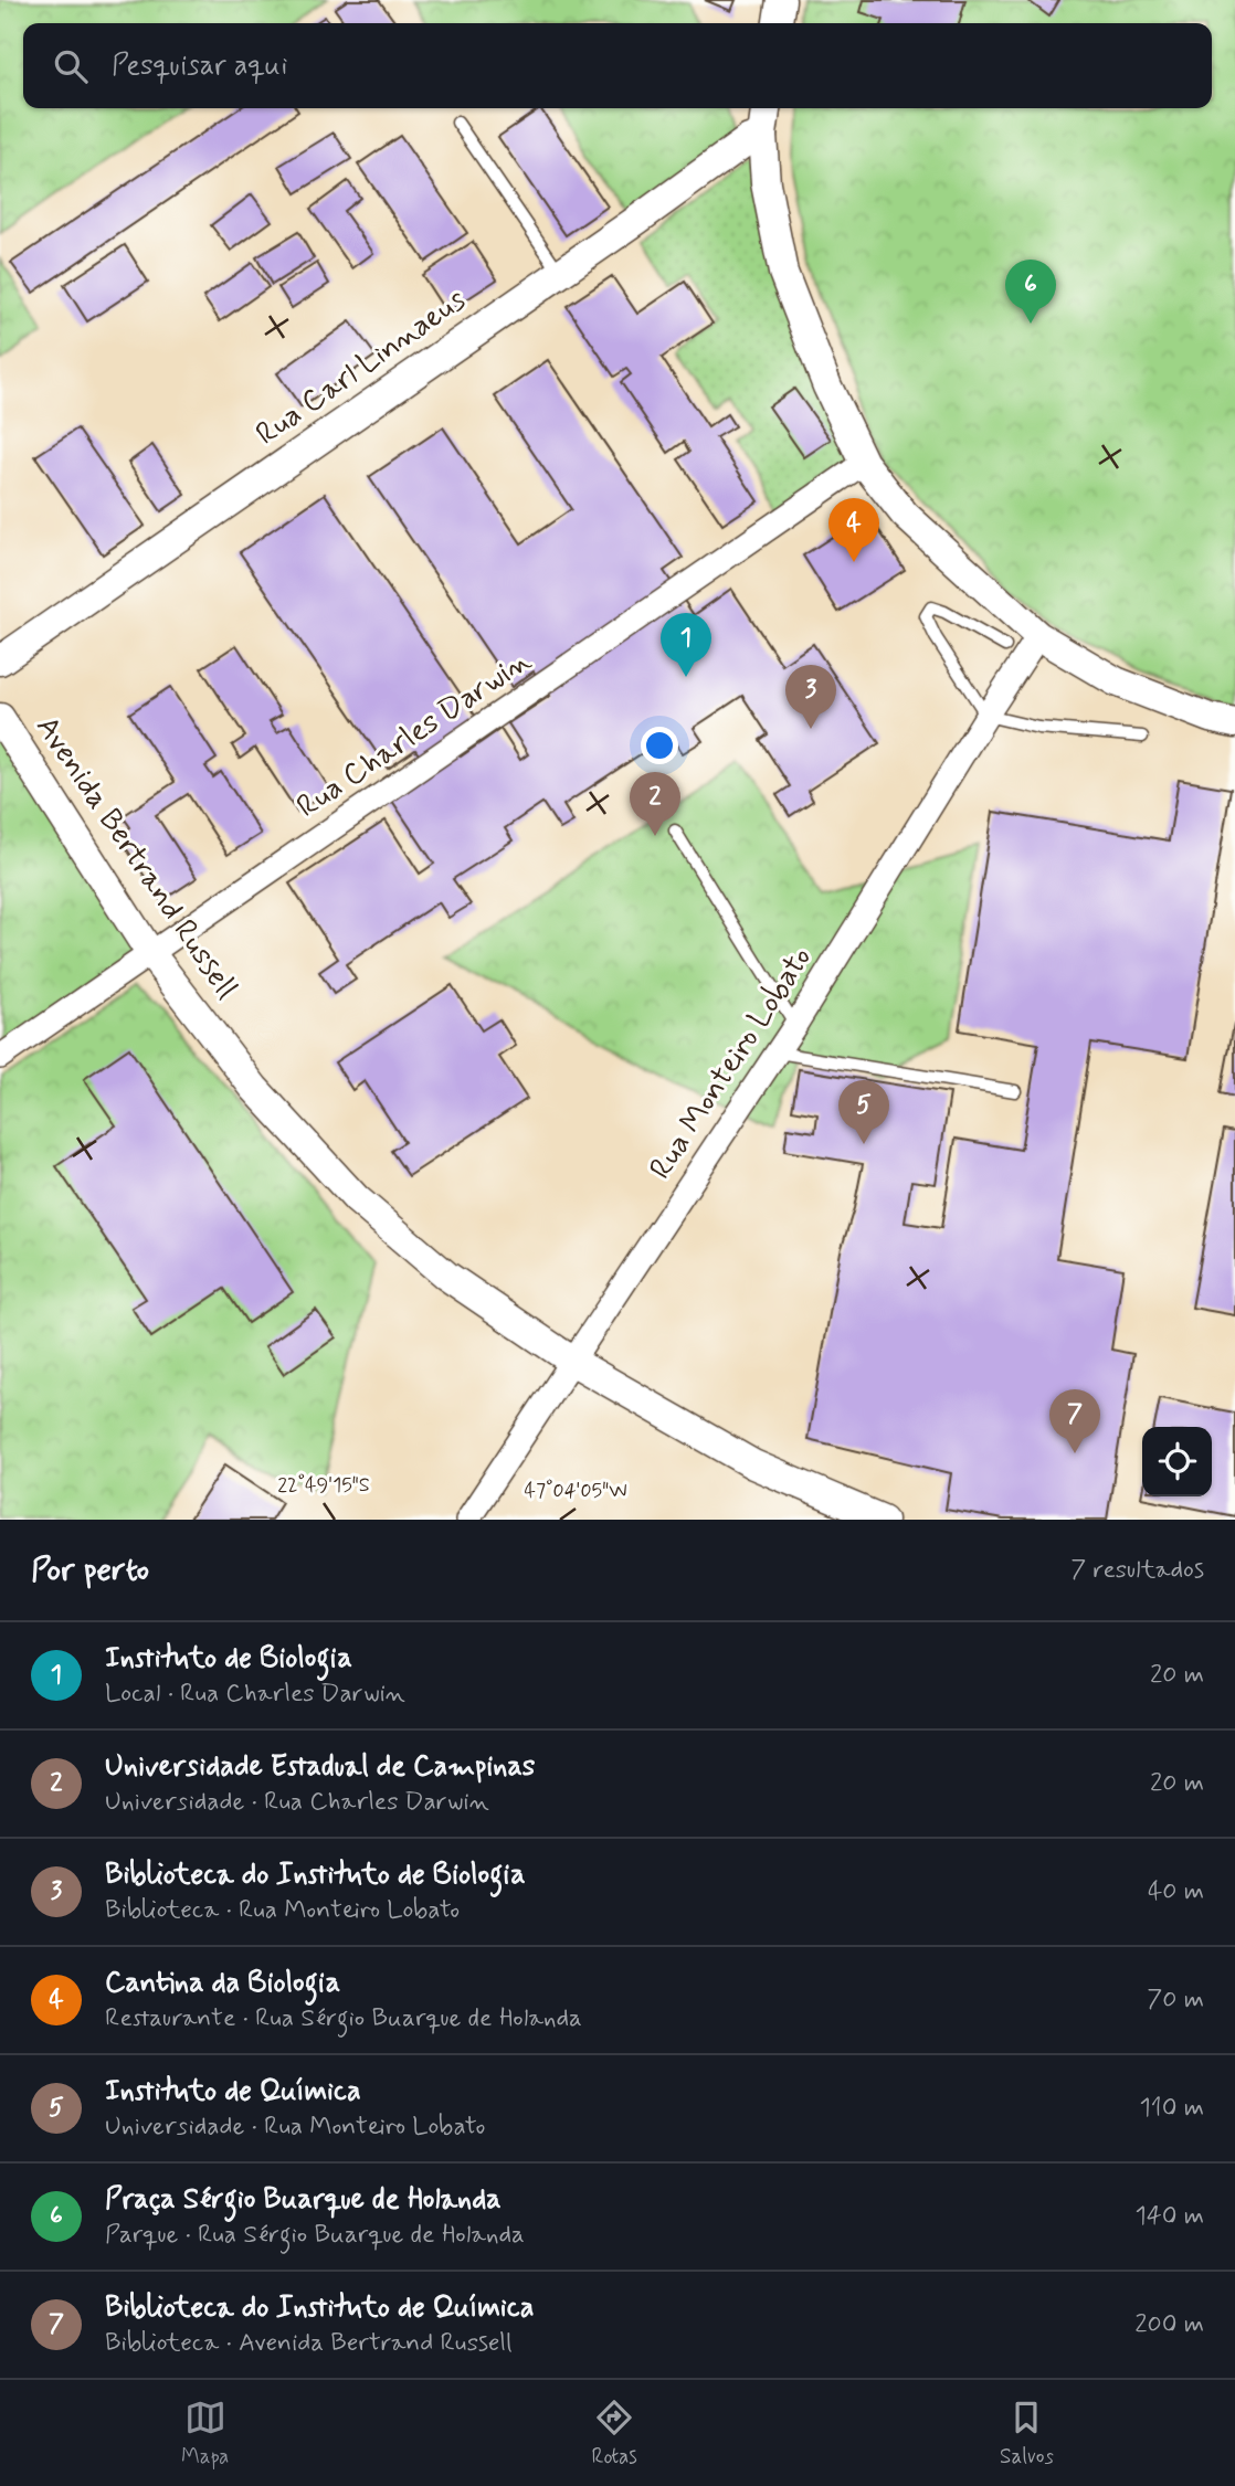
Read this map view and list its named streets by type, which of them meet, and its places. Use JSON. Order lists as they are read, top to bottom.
{
  "streets": {
    "street": [
      "Rua Carl Linnaeus",
      "Rua Charles Darwin",
      "Avenida Bertrand Russell",
      "Rua Monteiro Lobato"
    ]
  },
  "crossings": [
    ["Rua Charles Darwin", "Avenida Bertrand Russell"],
    ["Avenida Bertrand Russell", "Rua Monteiro Lobato"]
  ],
  "page": {
    "search": "Pesquisar aqui",
    "pins": [
      "6",
      "4",
      "1",
      "3",
      "2",
      "5",
      "7"
    ],
    "heading": ["Por perto", "7 resultados"],
    "list": [
      {
        "mark": "1",
        "name": "Instituto de Biologia",
        "note": "Local · Rua Charles Darwin",
        "value": "20 m"
      },
      {
        "mark": "2",
        "name": "Universidade Estadual de Campinas",
        "note": "Universidade · Rua Charles Darwin",
        "value": "20 m"
      },
      {
        "mark": "3",
        "name": "Biblioteca do Instituto de Biologia",
        "note": "Biblioteca · Rua Monteiro Lobato",
        "value": "40 m"
      },
      {
        "mark": "4",
        "name": "Cantina da Biologia",
        "note": "Restaurante · Rua Sérgio Buarque de Holanda",
        "value": "70 m"
      },
      {
        "mark": "5",
        "name": "Instituto de Química",
        "note": "Universidade · Rua Monteiro Lobato",
        "value": "110 m"
      },
      {
        "mark": "6",
        "name": "Praça Sérgio Buarque de Holanda",
        "note": "Parque · Rua Sérgio Buarque de Holanda",
        "value": "140 m"
      },
      {
        "mark": "7",
        "name": "Biblioteca do Instituto de Química",
        "note": "Biblioteca · Avenida Bertrand Russell",
        "value": "200 m"
      }
    ],
    "nav": ["Mapa", "Rotas", "Salvos"]
  },
  "coordinates": ["22°49'15\"S", "47°04'05\"W"]
}
